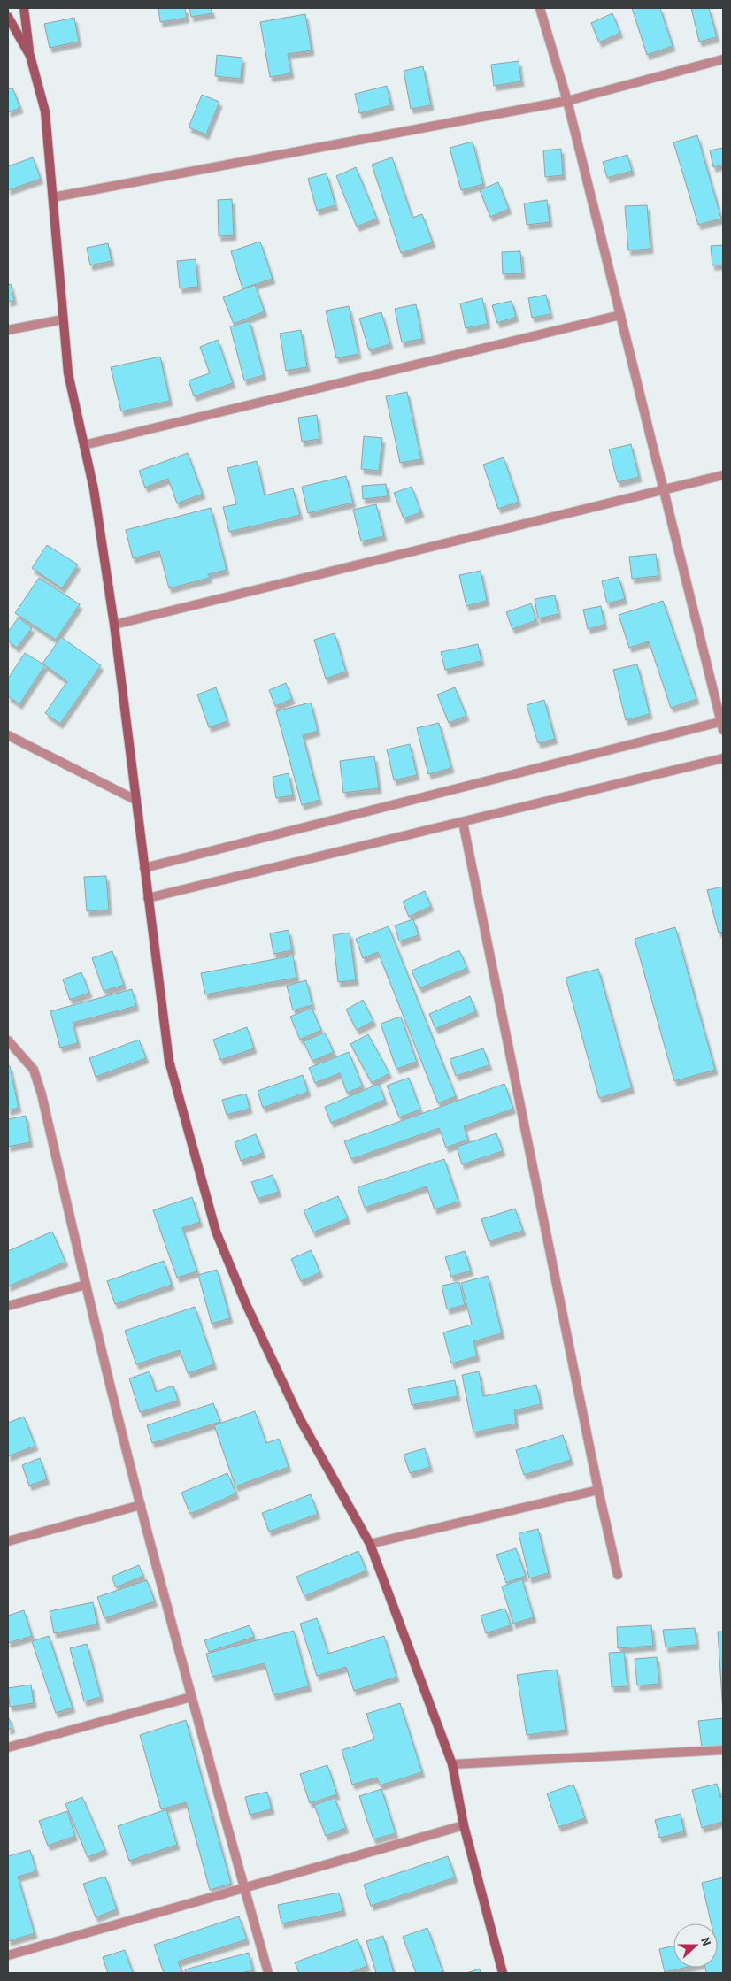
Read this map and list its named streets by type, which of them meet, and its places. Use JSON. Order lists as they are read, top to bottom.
{
  "north": "right"
}
